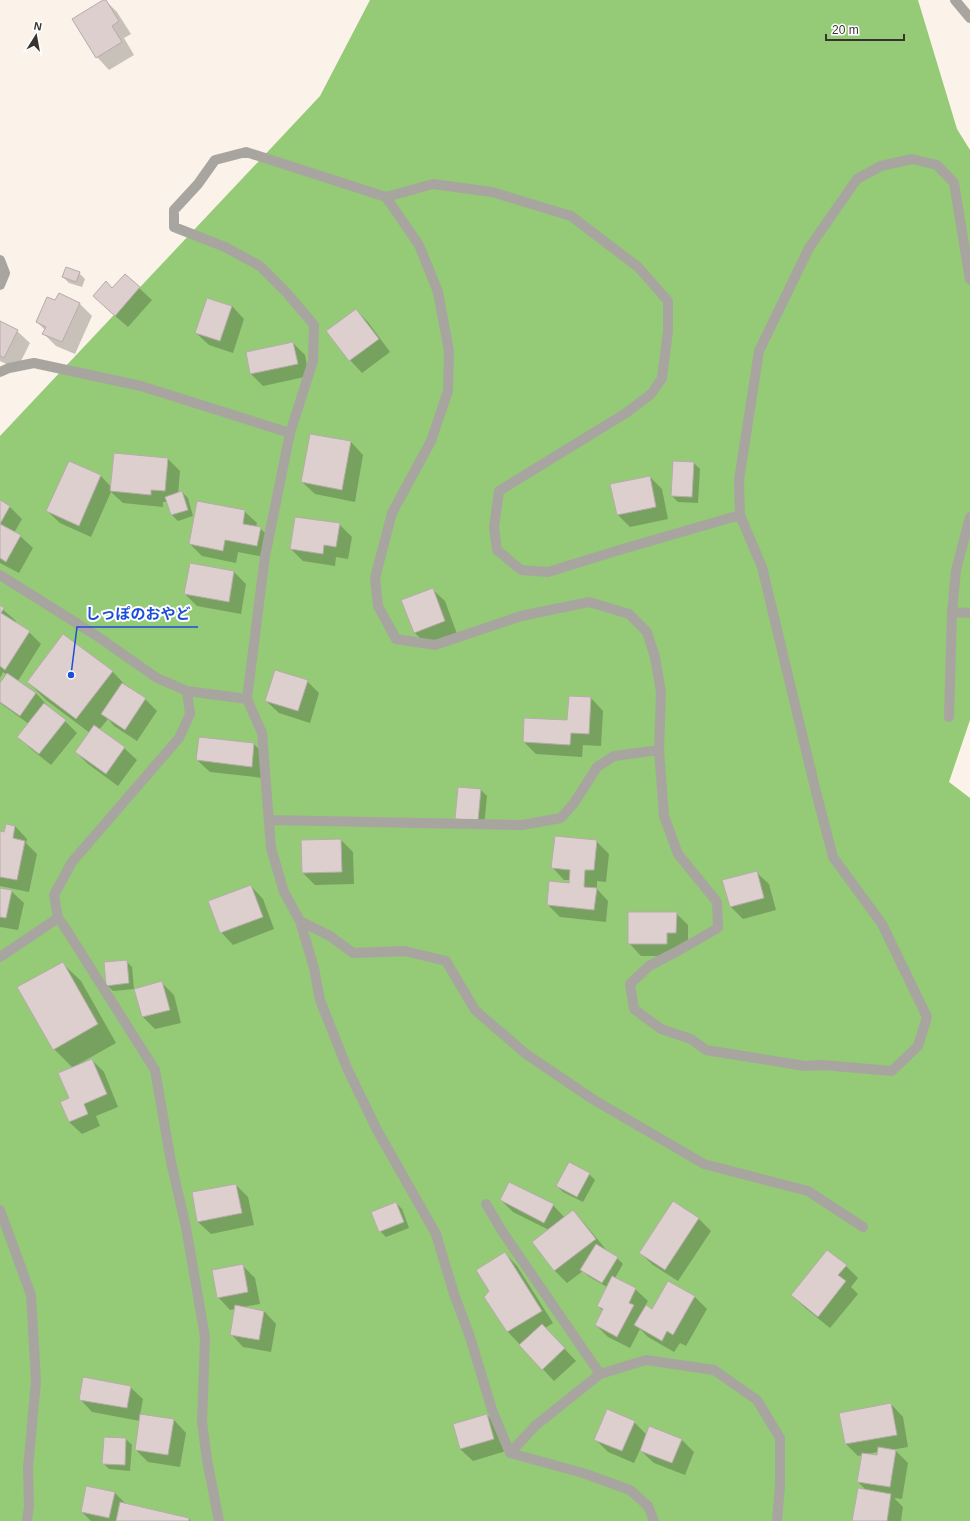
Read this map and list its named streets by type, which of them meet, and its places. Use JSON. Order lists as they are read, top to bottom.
{
  "places": ["しっぽのおやど"],
  "scale_bar": "20 m",
  "north": "top"
}
